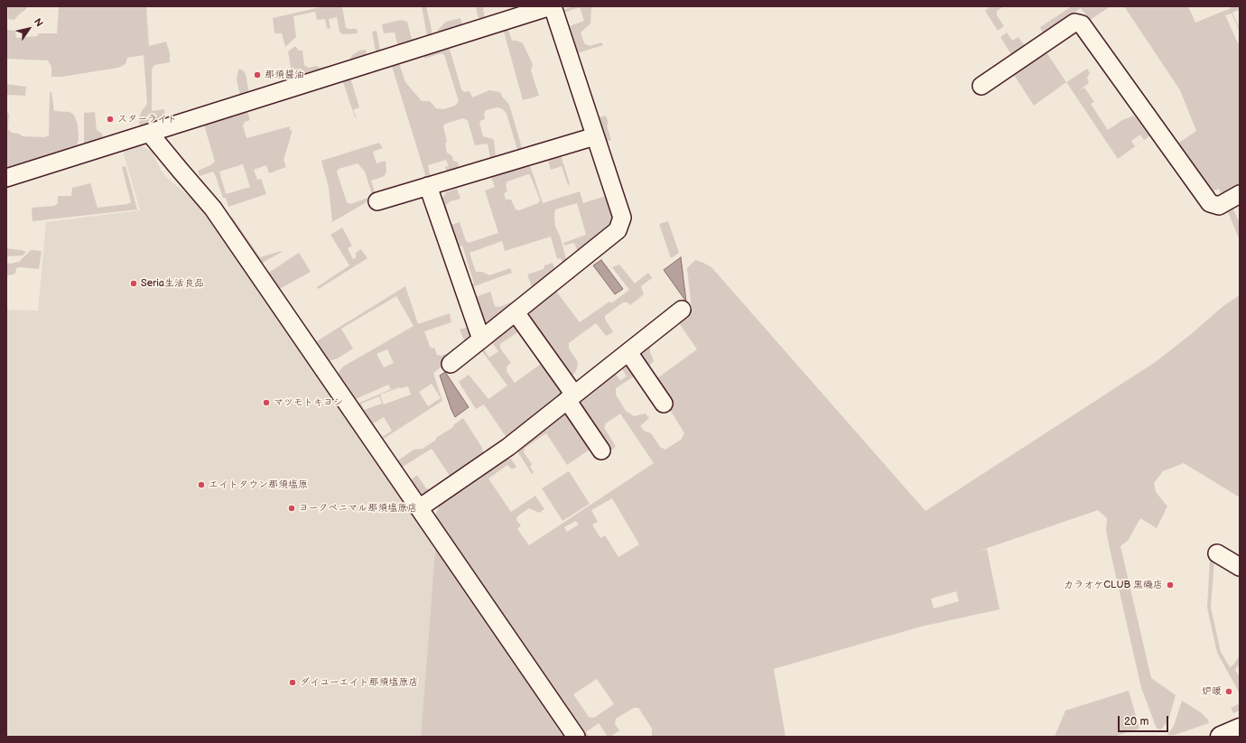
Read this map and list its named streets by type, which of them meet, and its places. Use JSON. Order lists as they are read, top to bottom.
{
  "places": [
    "那須醤油",
    "スターライト",
    "Seria生活良品",
    "マツモトキヨシ",
    "エイトタウン那須塩原",
    "ヨークベニマル那須塩原店",
    "カラオケCLUB 黒磯店",
    "ダイユーエイト那須塩原店",
    "炉暖"
  ],
  "scale_bar": "20 m",
  "north": "top right"
}
